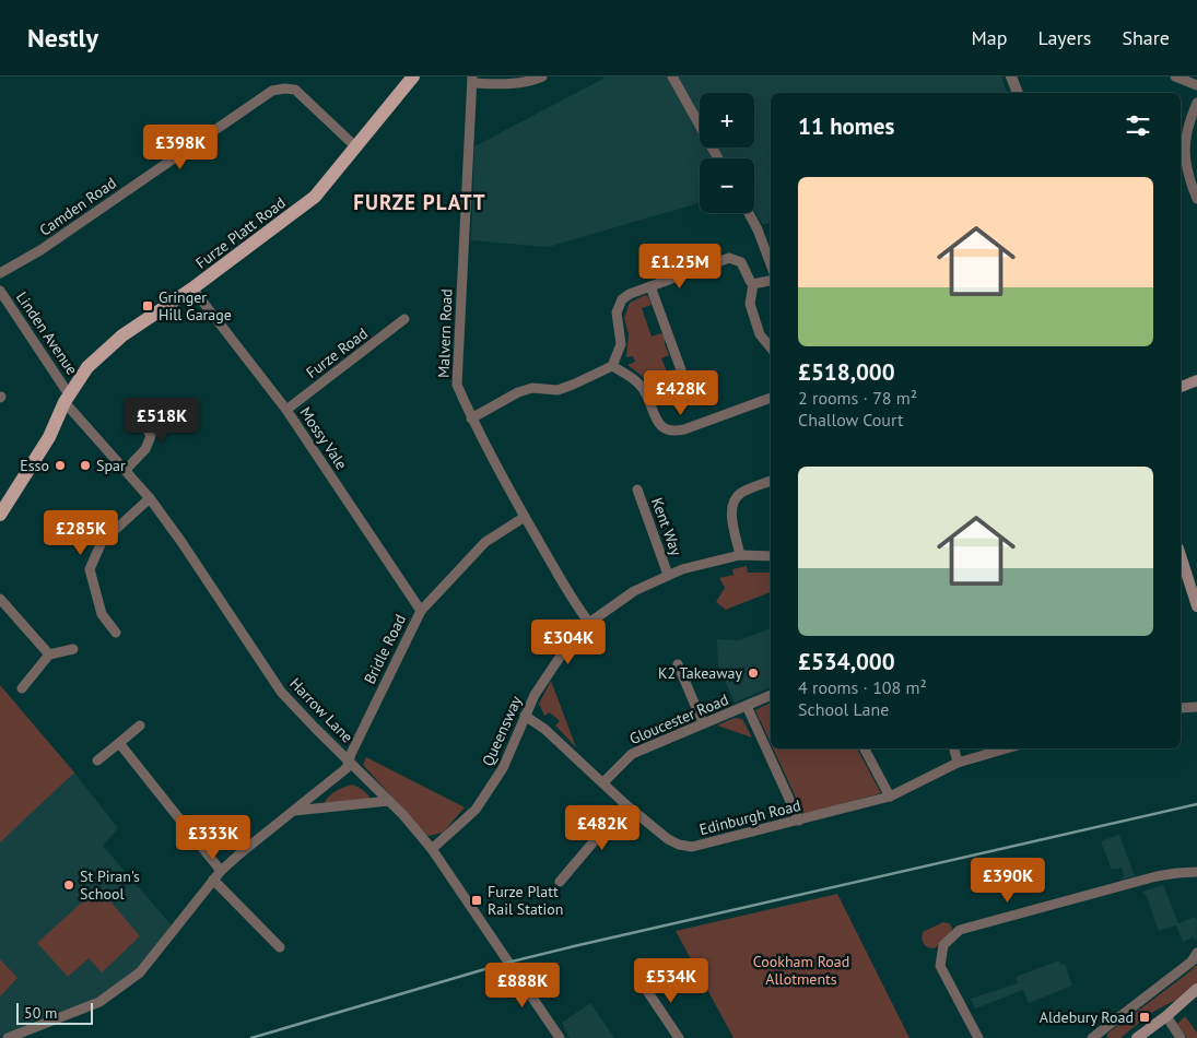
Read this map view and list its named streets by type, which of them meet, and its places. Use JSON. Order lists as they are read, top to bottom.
{
  "streets": {
    "main road": ["Furze Platt Road"],
    "street": [
      "Camden Road",
      "Linden Avenue",
      "Malvern Road",
      "Furze Road",
      "Mossy Vale",
      "Kent Way",
      "Bridle Road",
      "Harrow Lane",
      "Gloucester Road",
      "Queensway",
      "Edinburgh Road"
    ]
  },
  "crossings": [
    ["Camden Road", "Furze Platt Road"],
    ["Furze Platt Road", "Linden Avenue"],
    ["Furze Platt Road", "Mossy Vale"],
    ["Furze Platt Road", "Harrow Lane"],
    ["Linden Avenue", "Harrow Lane"],
    ["Malvern Road", "Bridle Road"],
    ["Malvern Road", "Queensway"],
    ["Furze Road", "Mossy Vale"],
    ["Mossy Vale", "Bridle Road"],
    ["Kent Way", "Queensway"],
    ["Bridle Road", "Harrow Lane"],
    ["Harrow Lane", "Queensway"],
    ["Gloucester Road", "Edinburgh Road"],
    ["Queensway", "Edinburgh Road"]
  ],
  "districts": ["FURZE PLATT"],
  "parks": ["Cookham Road Allotments"],
  "places": {
    "transit": ["Gringer Hill Garage", "Furze Platt Rail Station", "Aldebury Road"],
    "other": [
      "Esso",
      "Spar",
      "K2 Takeaway",
      "St Piran's School"
    ]
  },
  "scale_bar": "50 m",
  "page": {
    "header": "Nestly",
    "nav": ["Map", "Layers", "Share"],
    "map_buttons": ["+", "−"],
    "heading": "11 homes",
    "price": [
      "£398K",
      "£1.25M",
      "£428K",
      "£518K",
      "£285K",
      "£304K",
      "£482K",
      "£333K",
      "£390K",
      "£534K",
      "£888K"
    ],
    "list": [
      {
        "name": "£518,000",
        "note": "2 rooms · 78 m² · Challow Court"
      },
      {
        "name": "£534,000",
        "note": "4 rooms · 108 m² · School Lane"
      }
    ],
    "scale": "50 m"
  }
}
